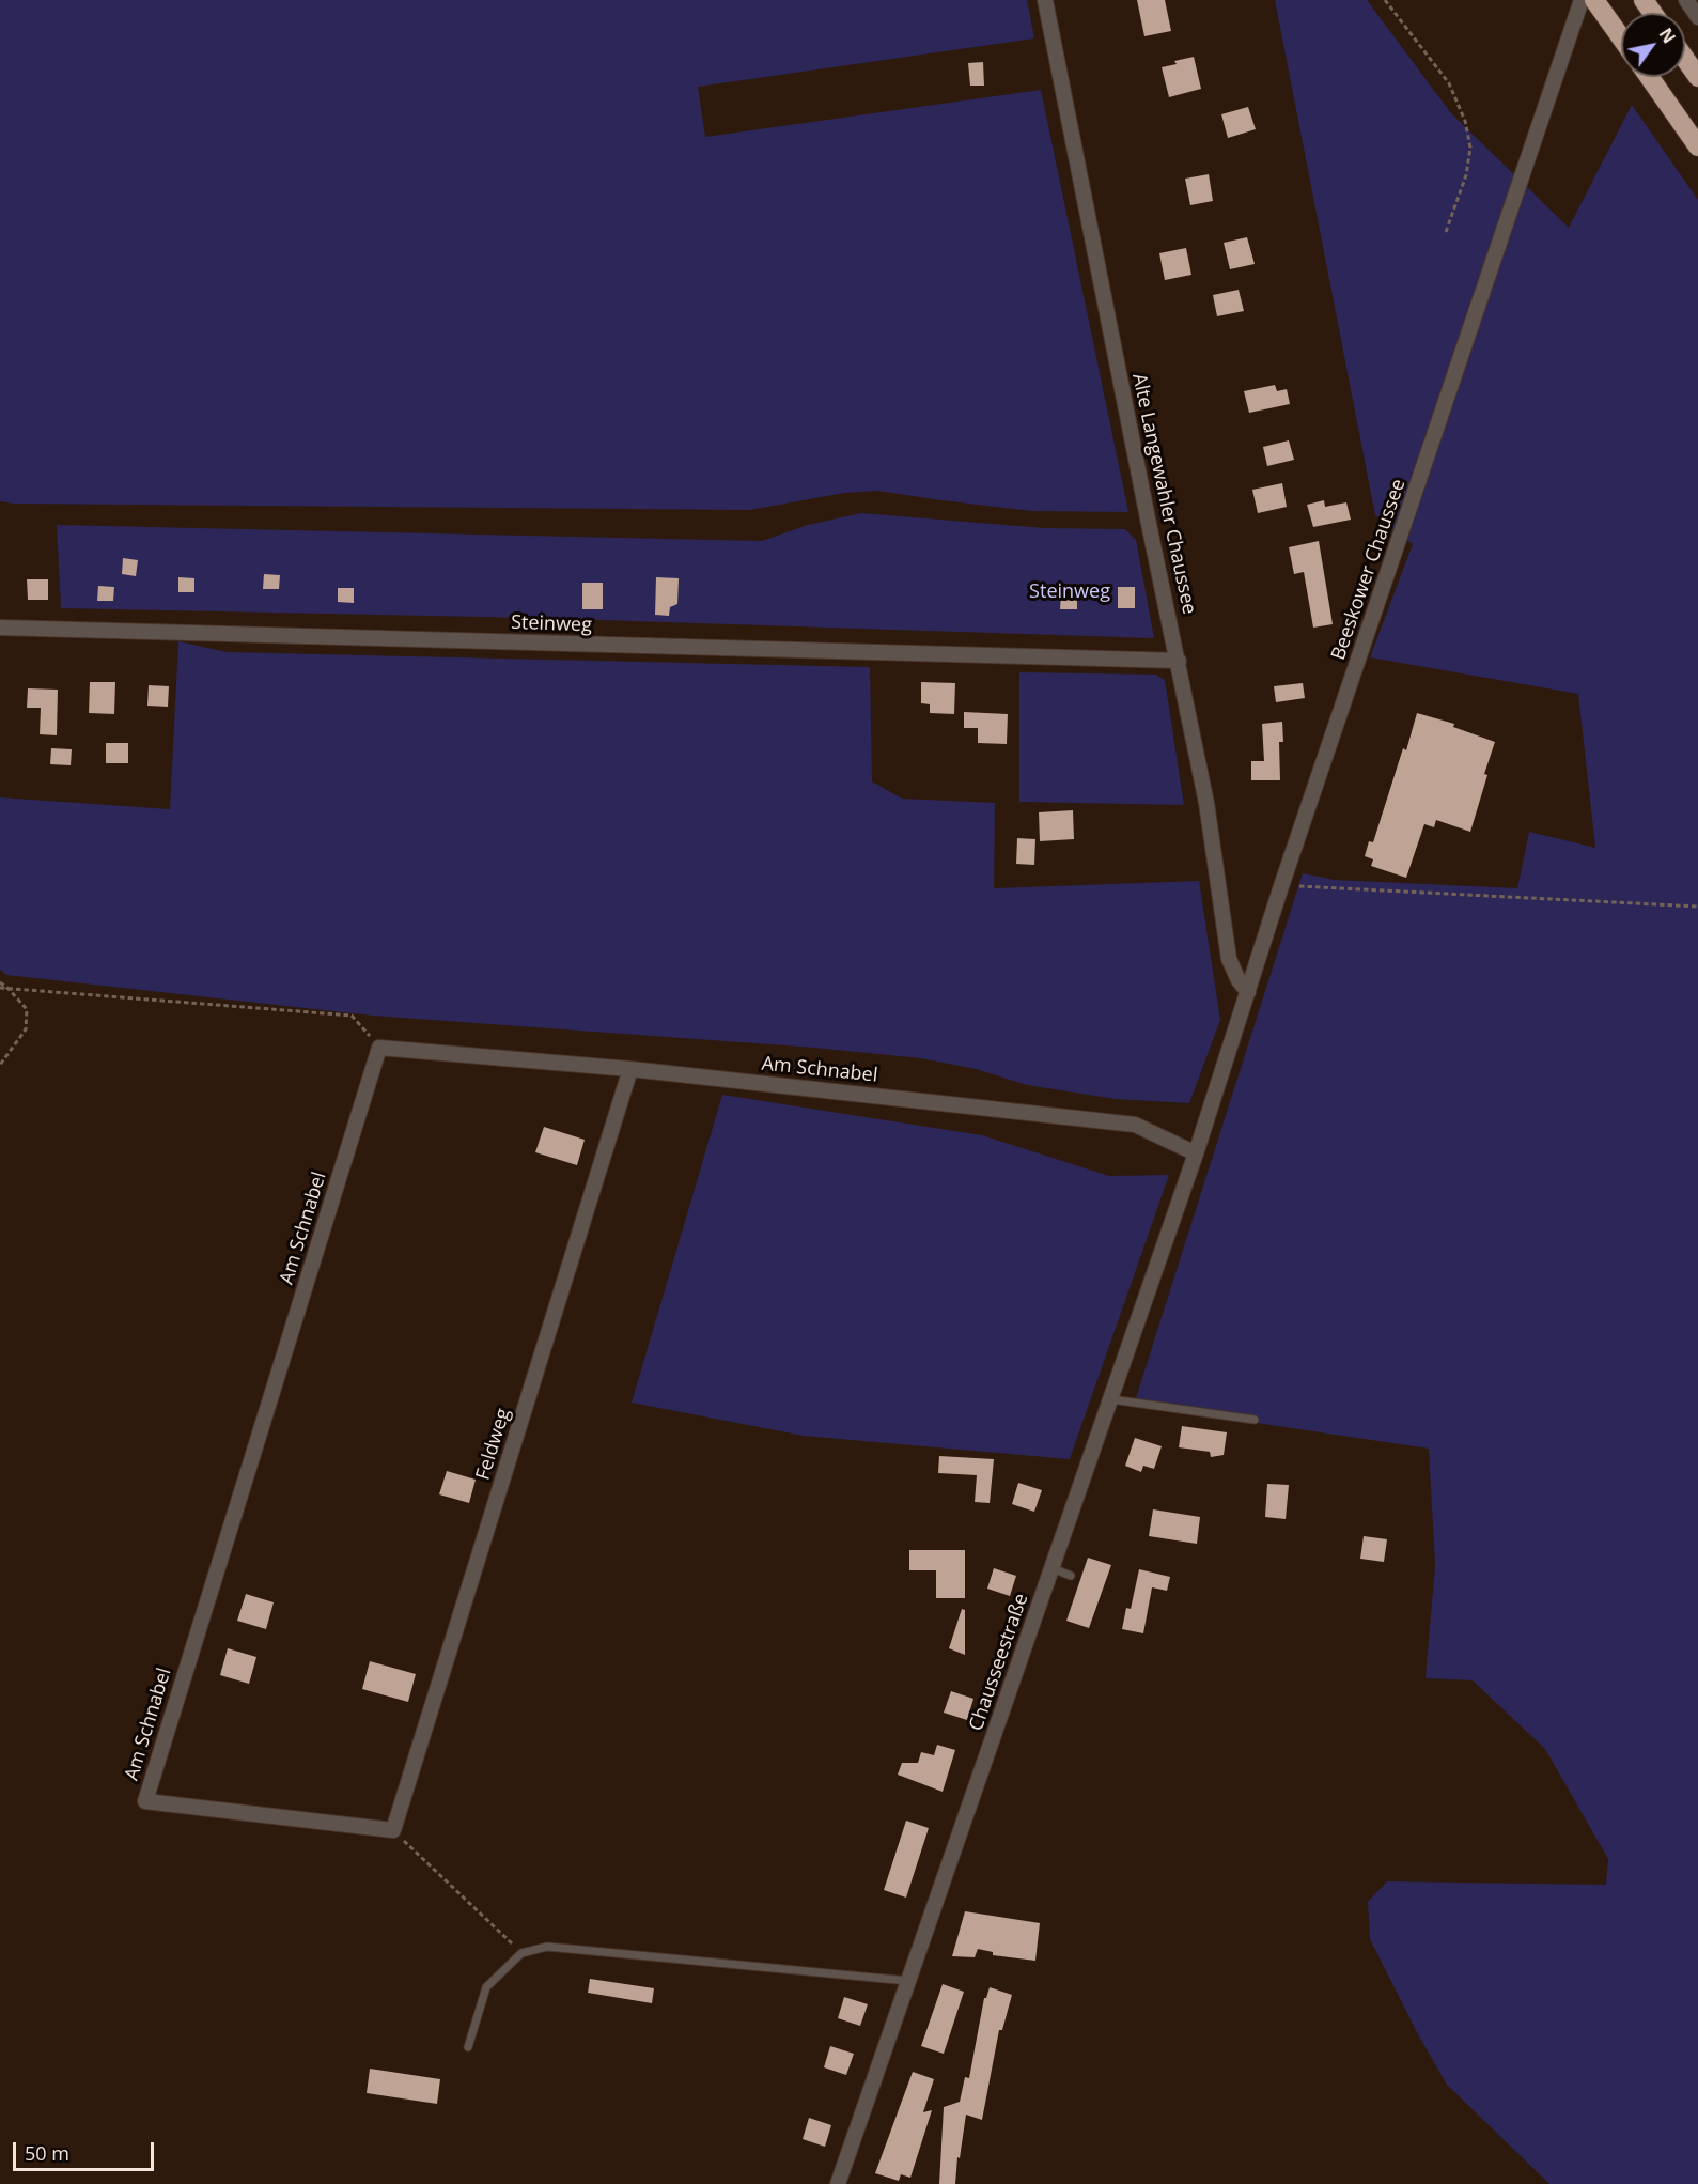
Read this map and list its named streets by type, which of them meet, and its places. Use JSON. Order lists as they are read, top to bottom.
{
  "streets": {
    "street": [
      "Alte Langewahler Chaussee",
      "Beeskower Chaussee",
      "Steinweg",
      "Am Schnabel",
      "Feldweg",
      "Chausseestraße"
    ]
  },
  "crossings": [
    ["Alte Langewahler Chaussee", "Beeskower Chaussee"],
    ["Alte Langewahler Chaussee", "Steinweg"],
    ["Beeskower Chaussee", "Am Schnabel"],
    ["Beeskower Chaussee", "Chausseestraße"],
    ["Am Schnabel", "Feldweg"],
    ["Am Schnabel", "Chausseestraße"]
  ],
  "parks": ["Steinweg"],
  "scale_bar": "50 m",
  "north": "top right"
}
